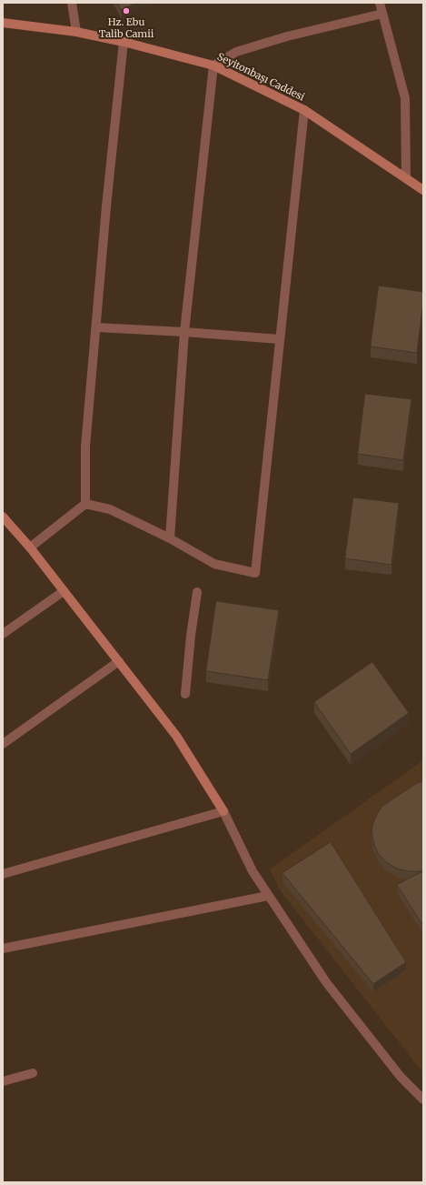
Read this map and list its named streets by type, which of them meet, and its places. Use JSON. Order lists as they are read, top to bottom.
{
  "streets": {
    "street": ["Seyitonbaşı Caddesi"]
  },
  "places": ["Hz. Ebu Talib Camii"]
}
